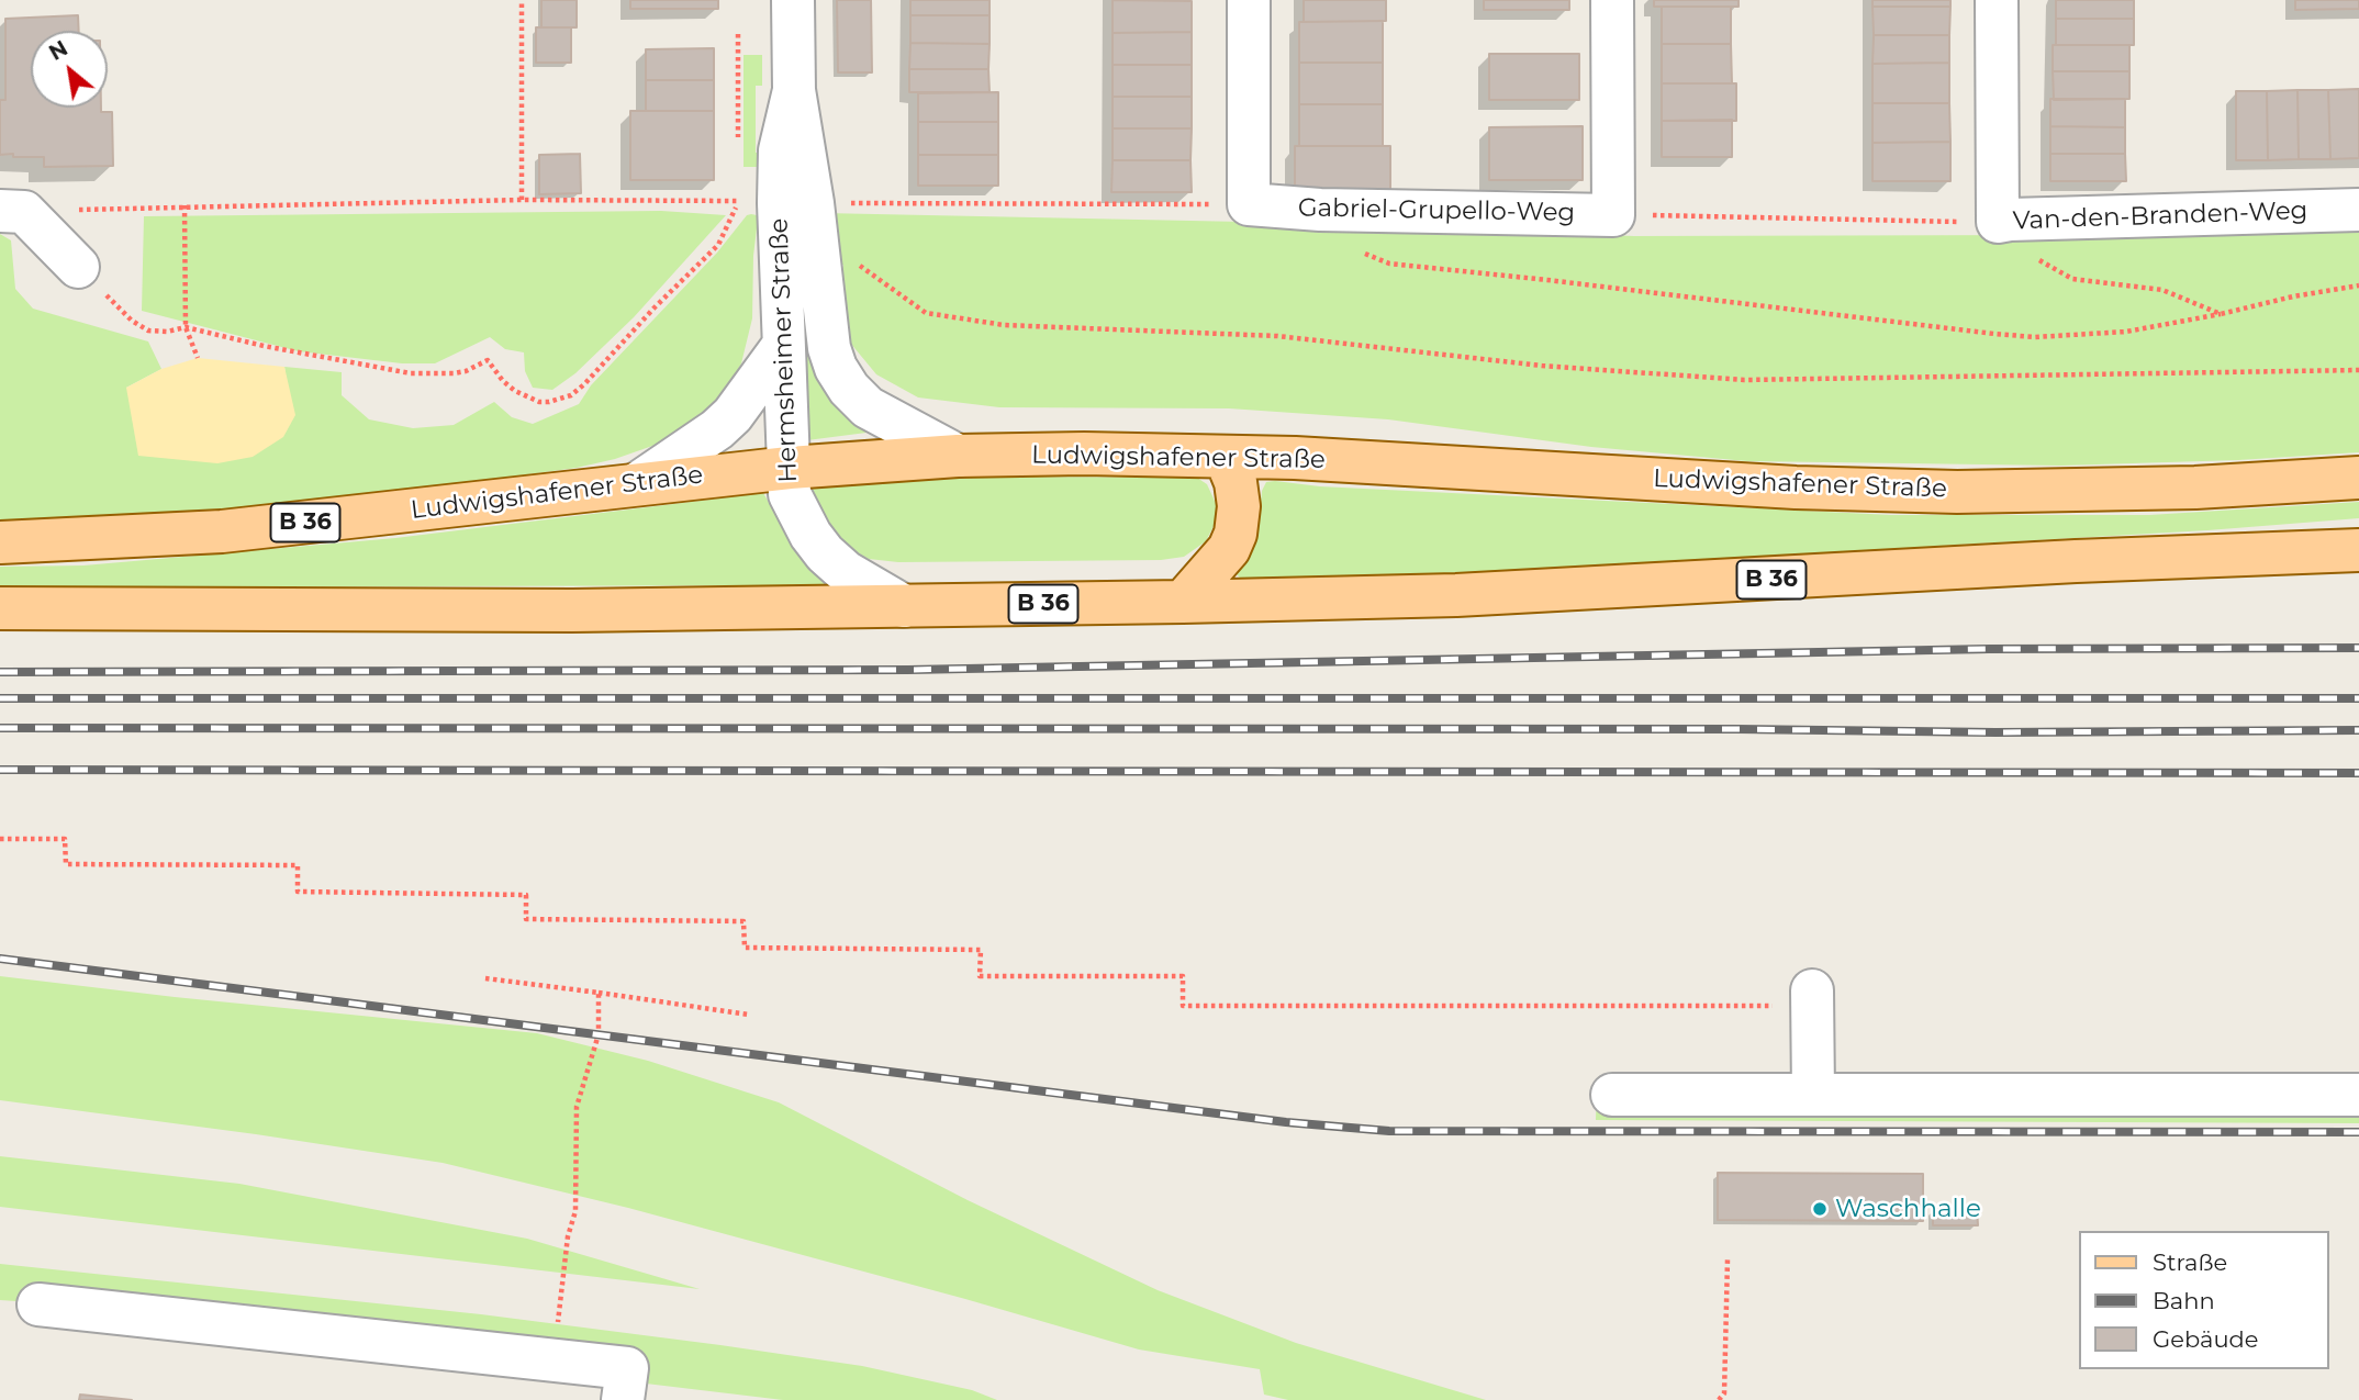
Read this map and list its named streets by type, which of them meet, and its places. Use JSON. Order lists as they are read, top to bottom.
{
  "streets": {
    "main road": ["Ludwigshafener Straße", "B 36"],
    "street": ["Gabriel-Grupello-Weg", "Van-den-Branden-Weg", "Hermsheimer Straße"]
  },
  "crossings": [
    ["Hermsheimer Straße", "Ludwigshafener Straße"],
    ["Hermsheimer Straße", "B 36"]
  ],
  "places": ["Waschhalle"],
  "legend": ["Straße", "Bahn", "Gebäude"],
  "north": "top left"
}
